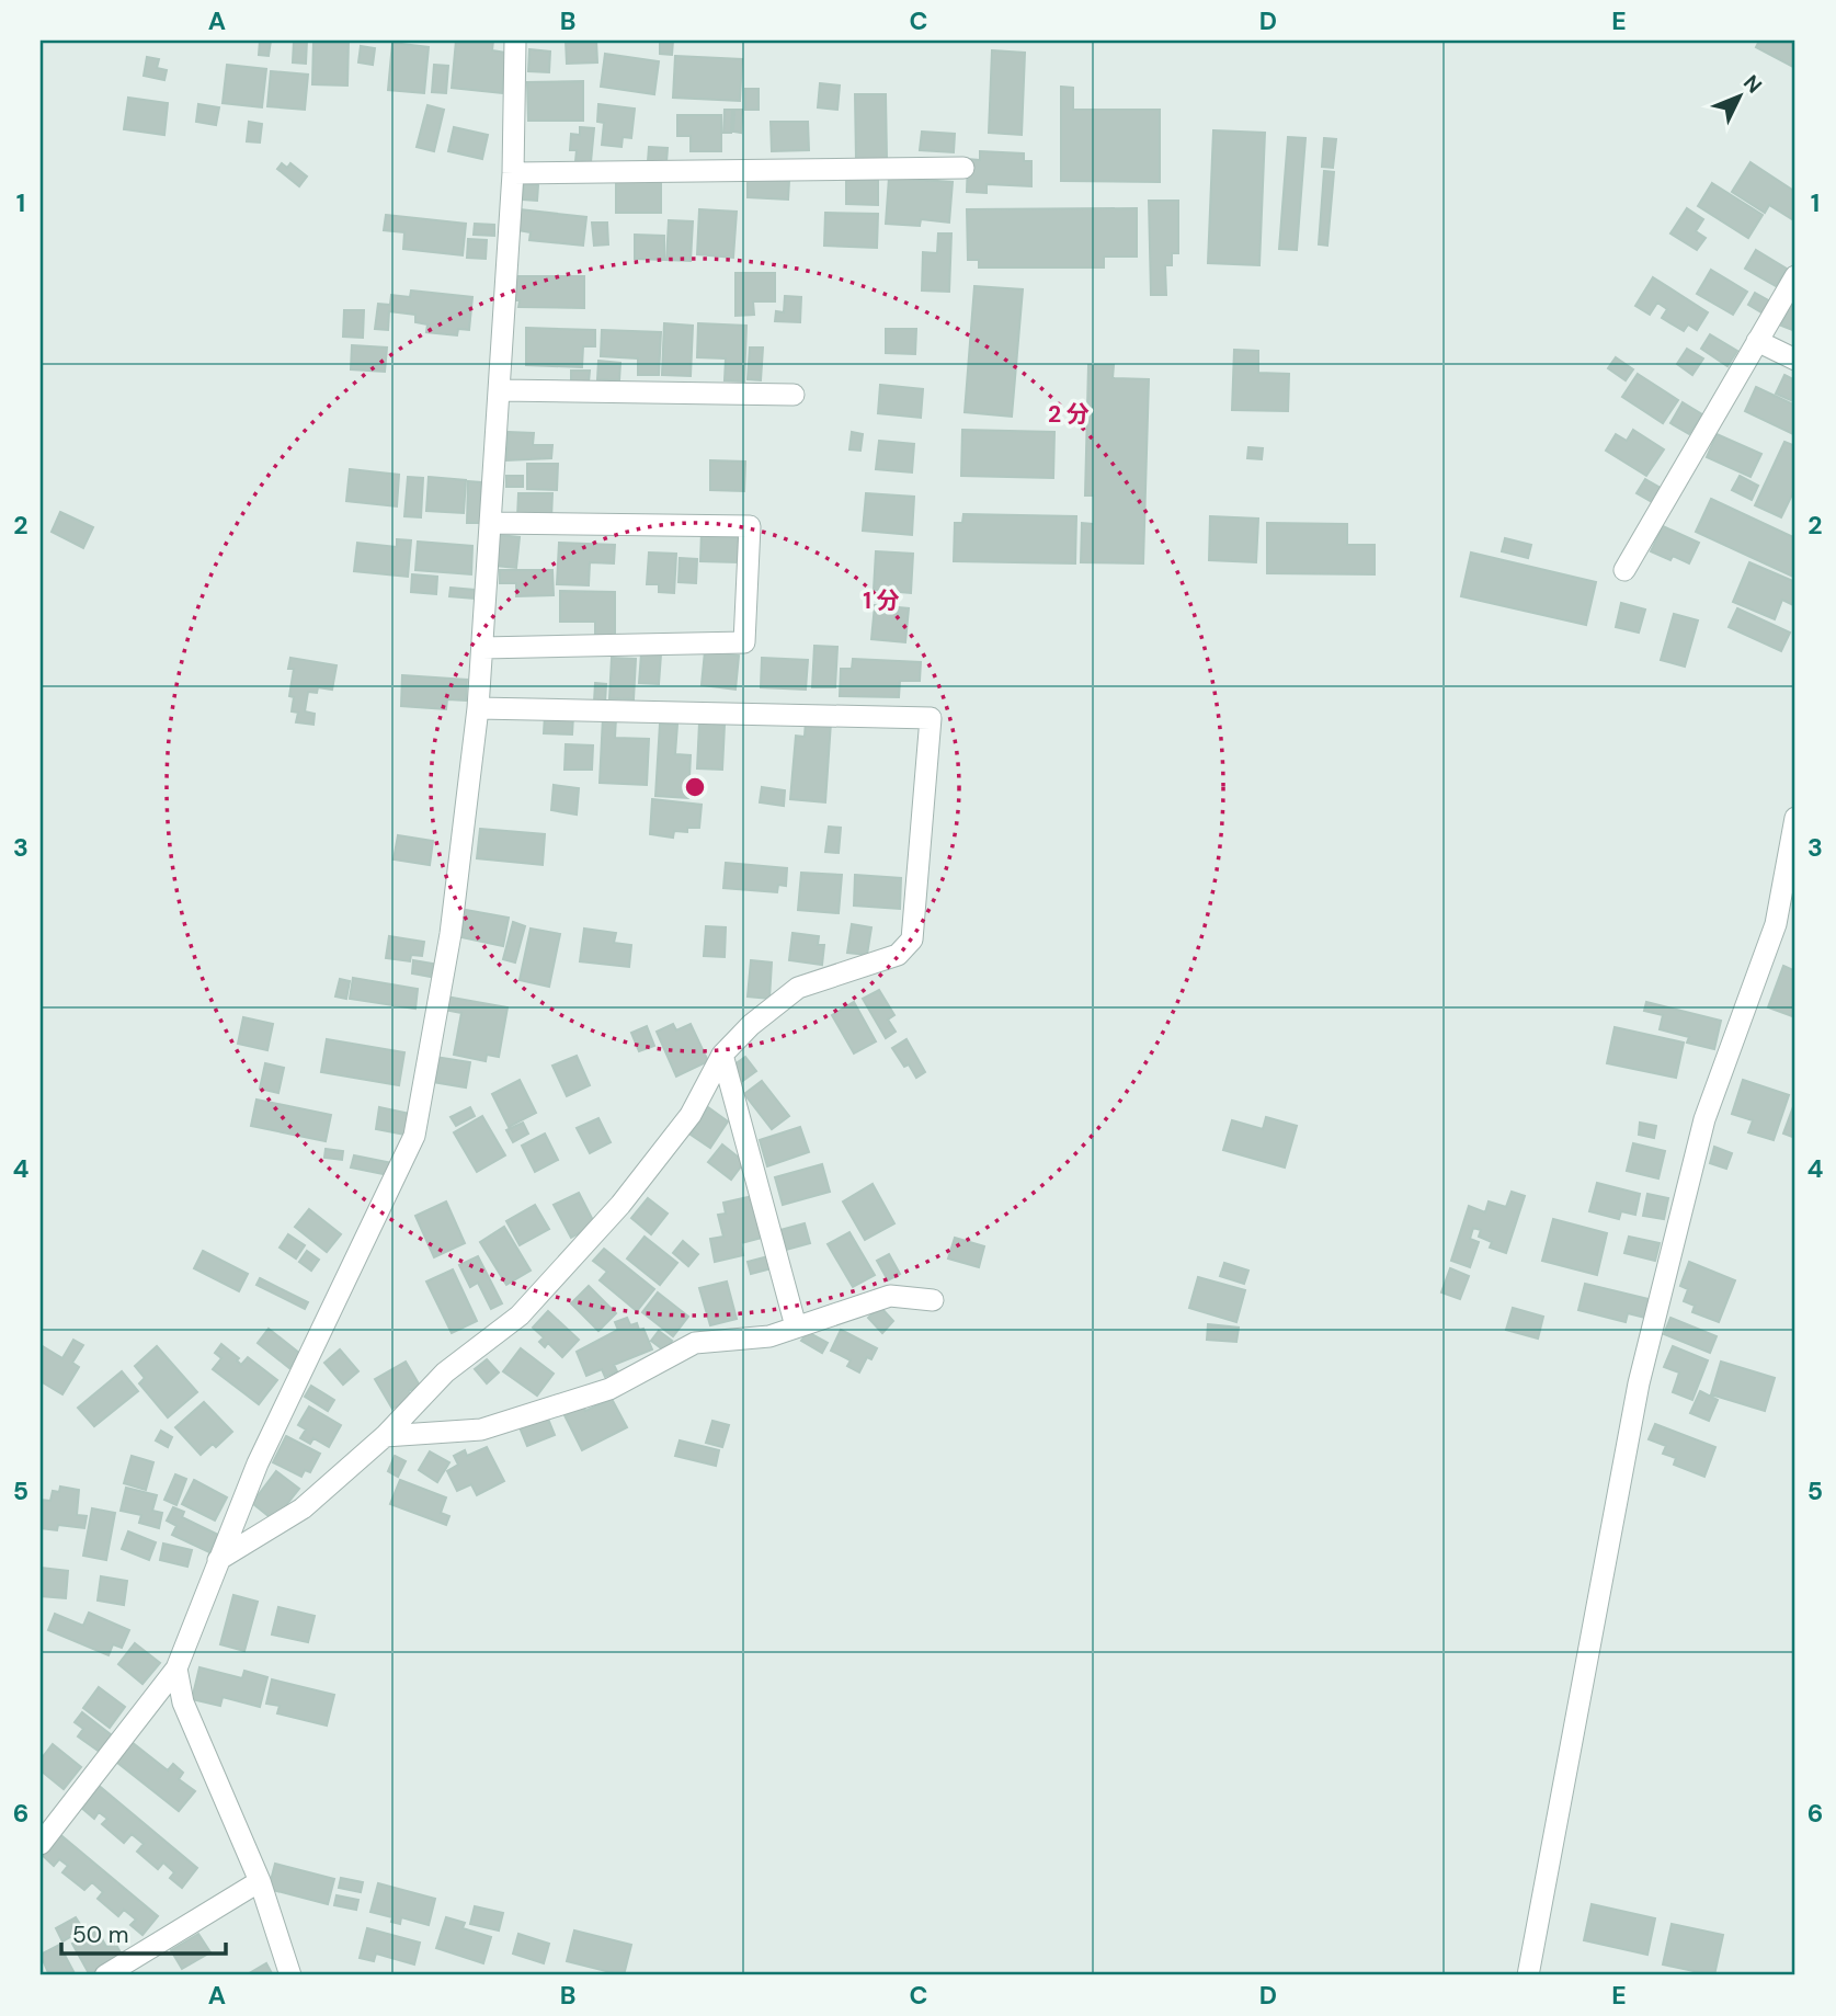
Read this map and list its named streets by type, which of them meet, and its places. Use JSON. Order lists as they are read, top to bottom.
{
  "scale_bar": "50 m",
  "north": "top right",
  "grid": {
    "columns": [
      "A",
      "B",
      "C",
      "D",
      "E"
    ],
    "rows": [
      "1",
      "2",
      "3",
      "4",
      "5",
      "6"
    ]
  },
  "rings": ["2 分", "1 分"]
}
